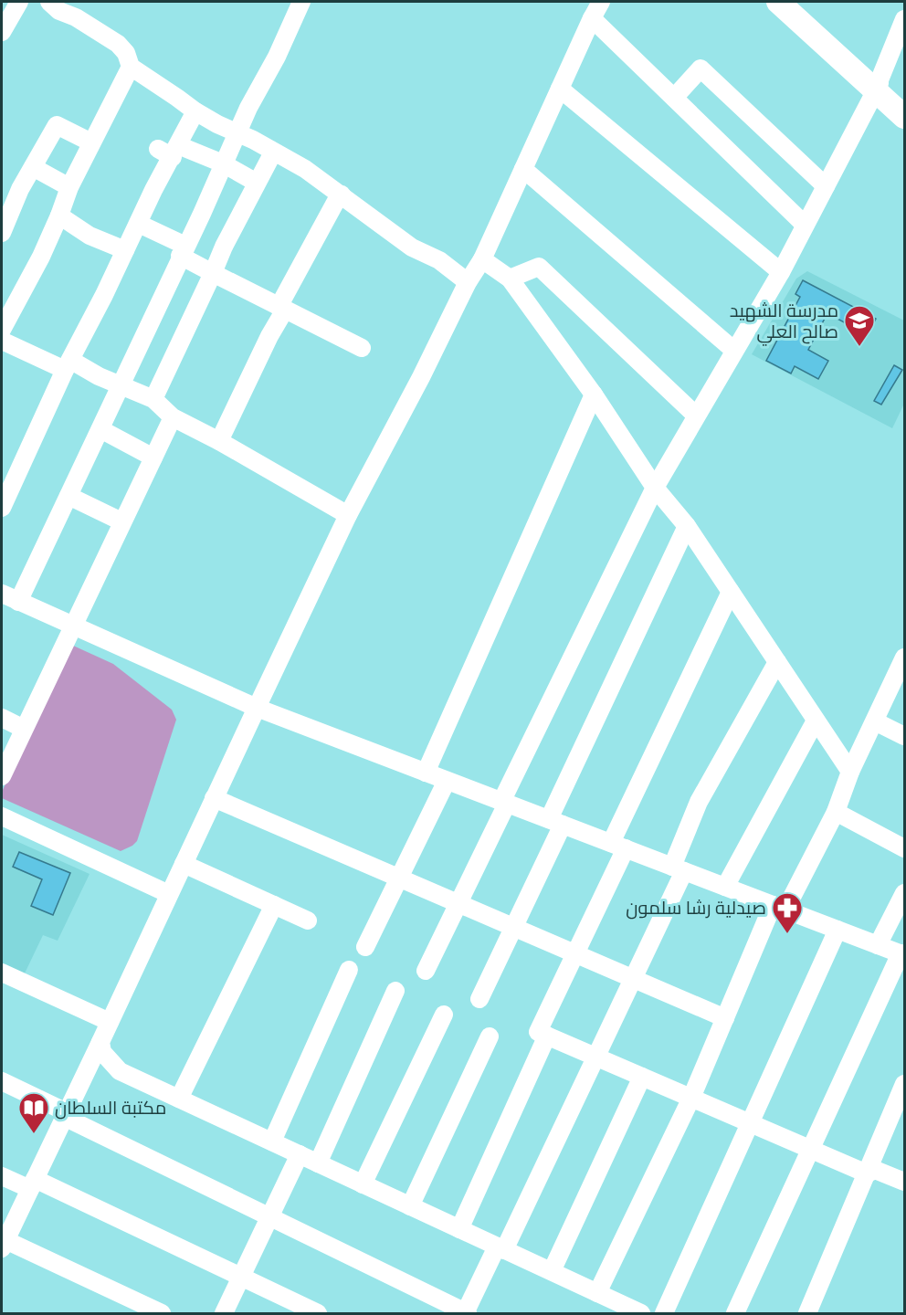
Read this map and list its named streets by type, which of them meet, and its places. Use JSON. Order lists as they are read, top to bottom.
{
  "places": {
    "school or university": ["مدرسة الشهيد صالح العلي"],
    "pharmacy": ["صيدلية رشا سلمون"],
    "library": ["مكتبة السلطان"]
  }
}
